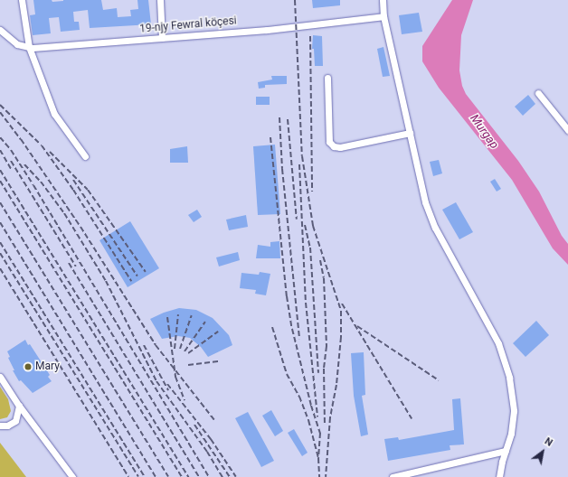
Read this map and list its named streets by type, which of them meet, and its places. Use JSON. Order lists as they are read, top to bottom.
{
  "streets": {
    "street": ["19-njy Fewral köçesi"]
  },
  "water": ["Murgap"],
  "places": ["Mary"],
  "north": "top right"
}
